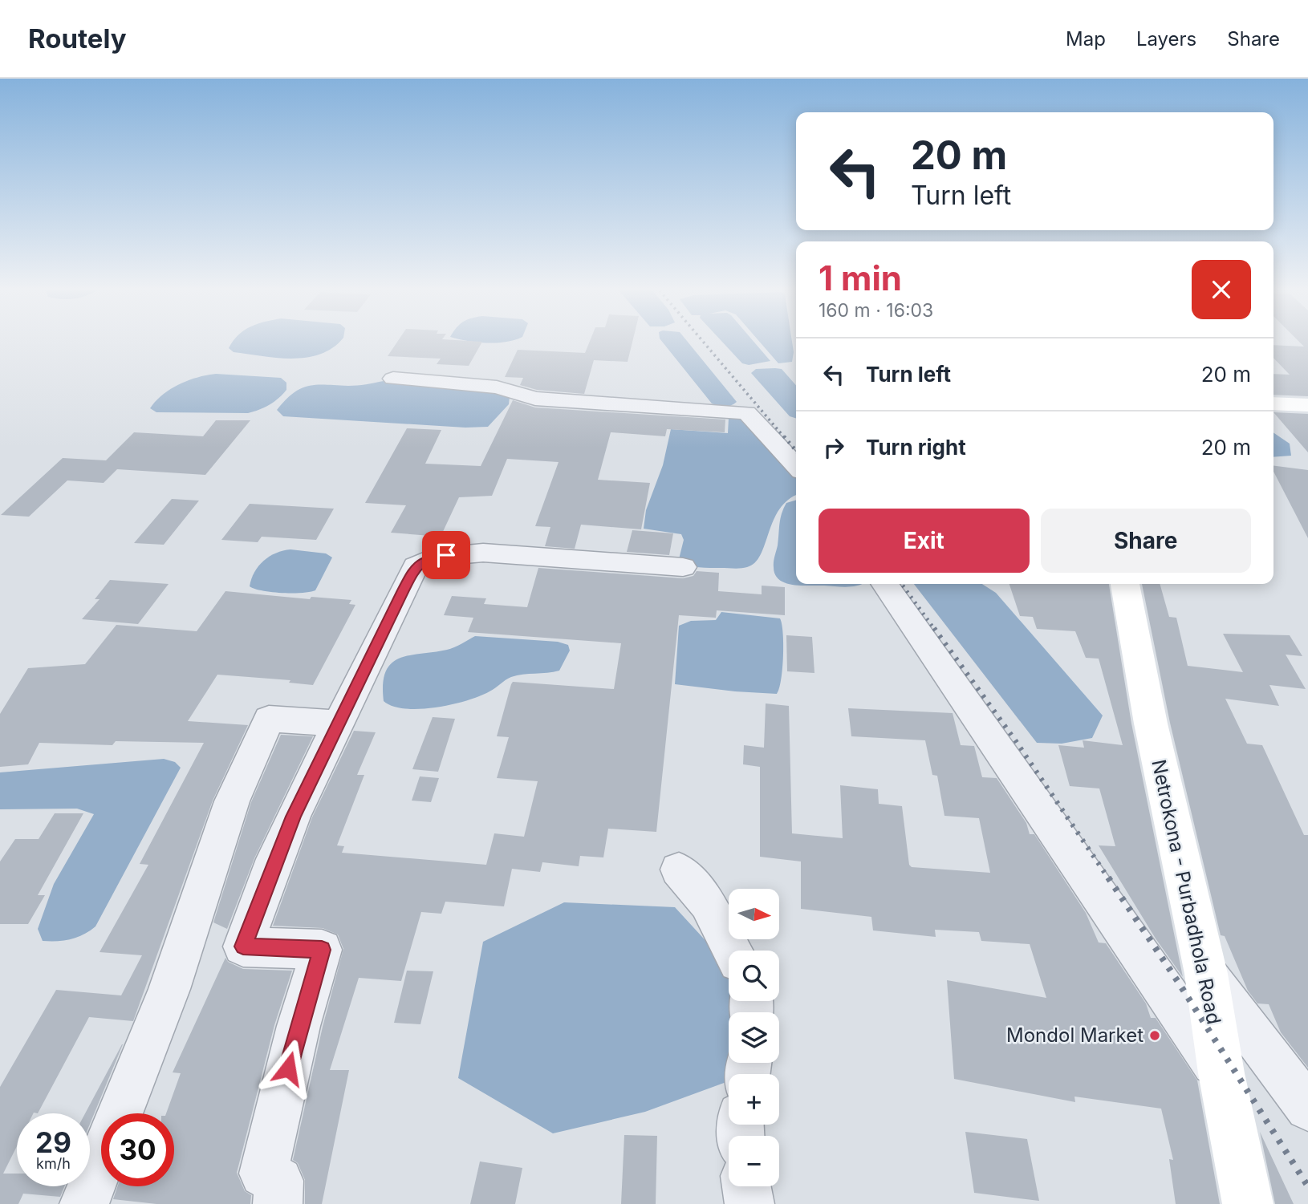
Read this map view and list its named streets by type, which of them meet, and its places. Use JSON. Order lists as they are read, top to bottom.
{
  "streets": {
    "main road": ["Netrokona - Purbadhola Road"]
  },
  "places": ["Mondol Market"],
  "north": "right",
  "page": {
    "header": "Routely",
    "nav": ["Map", "Layers", "Share"],
    "turn": ["20 m", "Turn left"],
    "heading": ["1 min", "160 m · 16:03"],
    "list": [
      {
        "name": "Turn left",
        "value": "20 m"
      },
      {
        "name": "Turn right",
        "value": "20 m"
      }
    ],
    "buttons": ["Exit", "Share"],
    "map_buttons": ["+", "−"],
    "speed": "29 km/h",
    "limit": "30"
  }
}
